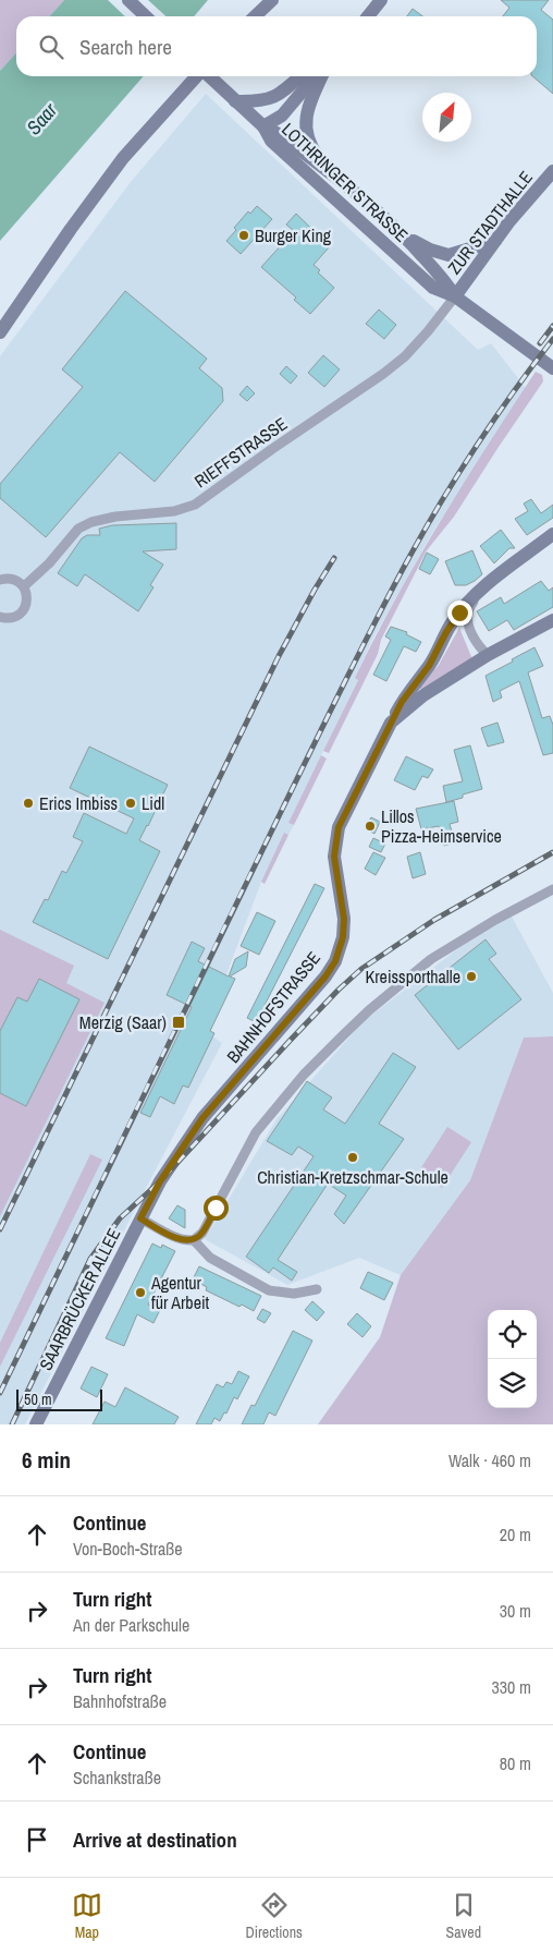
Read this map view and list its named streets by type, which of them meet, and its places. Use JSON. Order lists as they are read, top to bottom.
{
  "streets": {
    "street": [
      "LOTHRINGER STRASSE",
      "ZUR STADTHALLE",
      "RIEFFSTRASSE",
      "BAHNHOFSTRASSE",
      "SAARBRÜCKER ALLEE"
    ]
  },
  "crossings": [
    ["LOTHRINGER STRASSE", "ZUR STADTHALLE"],
    ["LOTHRINGER STRASSE", "RIEFFSTRASSE"],
    ["ZUR STADTHALLE", "RIEFFSTRASSE"],
    ["BAHNHOFSTRASSE", "SAARBRÜCKER ALLEE"]
  ],
  "water": ["Saar"],
  "places": {
    "other": [
      "Burger King",
      "Erics Imbiss",
      "Lidl",
      "Lillos Pizza-Heimservice",
      "Kreissporthalle",
      "Christian-Kretzschmar-Schule",
      "Agentur für Arbeit"
    ],
    "transit": ["Merzig (Saar)"]
  },
  "scale_bar": "50 m",
  "north": "top right",
  "page": {
    "search": "Search here",
    "scale": "50 m",
    "heading": ["6 min", "Walk · 460 m"],
    "list": [
      ["Continue", "Von-Boch-Straße", "20 m"],
      ["Turn right", "An der Parkschule", "30 m"],
      ["Turn right", "Bahnhofstraße", "330 m"],
      ["Continue", "Schankstraße", "80 m"],
      "Arrive at destination"
    ],
    "nav": ["Map", "Directions", "Saved"]
  }
}
